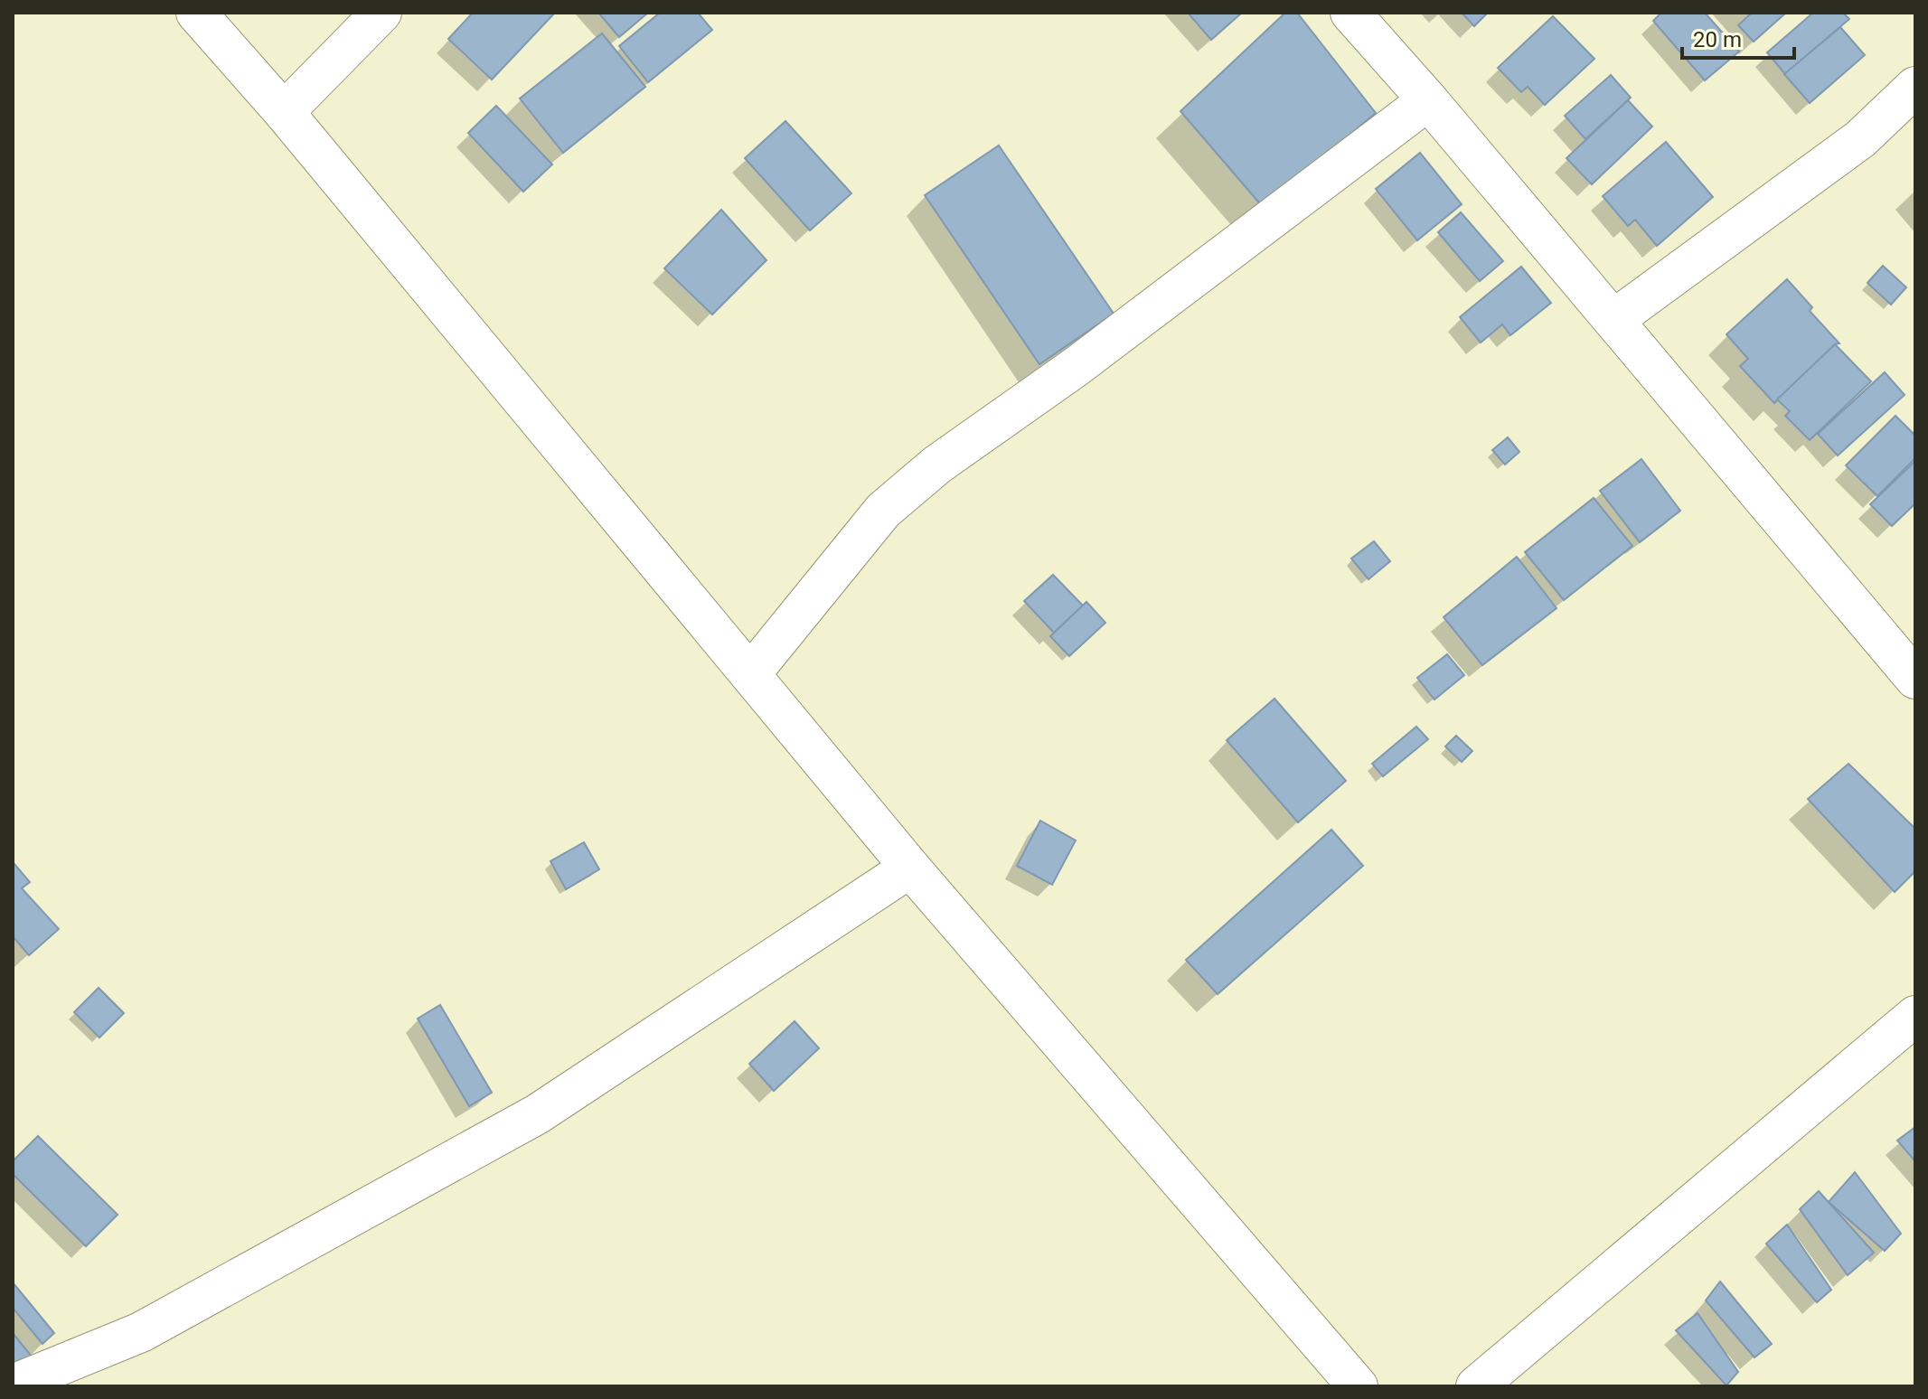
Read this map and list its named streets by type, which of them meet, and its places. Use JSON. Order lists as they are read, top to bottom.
{
  "scale_bar": "20 m"
}
